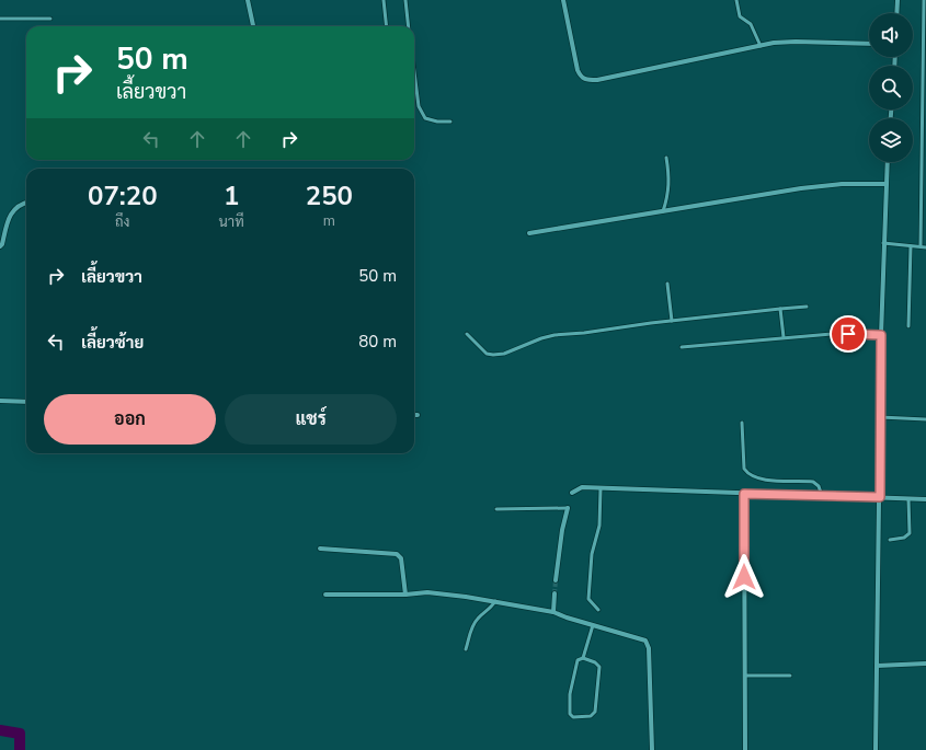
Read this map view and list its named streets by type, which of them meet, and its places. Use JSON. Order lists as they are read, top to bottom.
{
  "page": {
    "turn": ["50 m", "เลี้ยวขวา"],
    "eta": [
      "07:20",
      "ถึง",
      "1",
      "นาที",
      "250",
      "m"
    ],
    "list": [
      {
        "name": "เลี้ยวขวา",
        "value": "50 m"
      },
      {
        "name": "เลี้ยวซ้าย",
        "value": "80 m"
      }
    ],
    "buttons": ["ออก", "แชร์"]
  }
}
